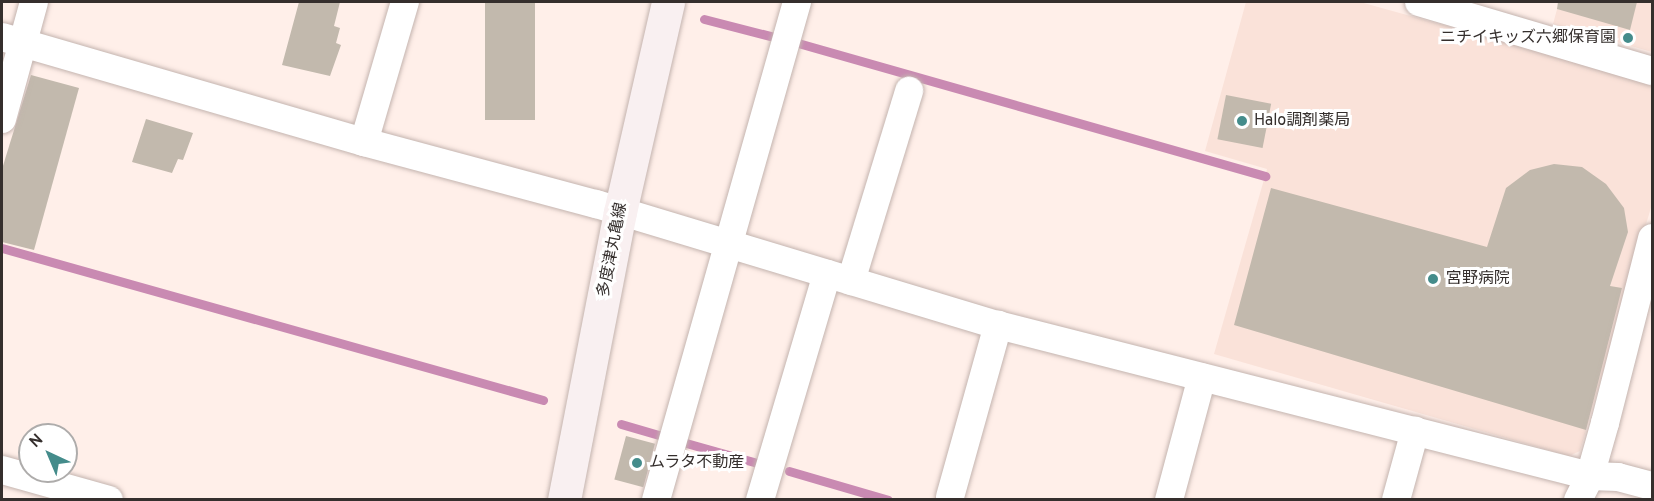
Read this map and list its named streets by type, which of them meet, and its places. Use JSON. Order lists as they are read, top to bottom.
{
  "streets": {
    "main road": ["多度津丸亀線"]
  },
  "places": [
    "ニチイキッズ六郷保育園",
    "Halo調剤薬局",
    "宮野病院",
    "ムラタ不動産"
  ],
  "north": "top left"
}
